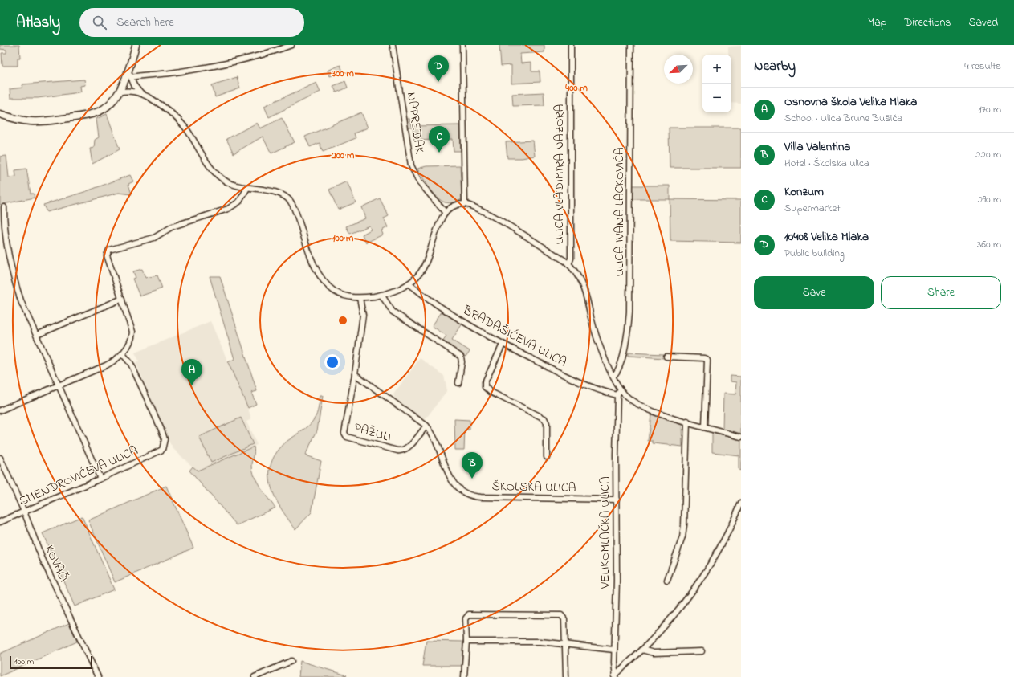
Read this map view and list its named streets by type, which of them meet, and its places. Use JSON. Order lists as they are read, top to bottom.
{
  "streets": {
    "street": [
      "NAPREDAK",
      "ULICA VLADIMIRA NAZORA",
      "ULICA IVANA LACKOVIĆA",
      "BRADAŠIĆEVA ULICA",
      "PAŽULI",
      "SMENDROVIĆEVA ULICA",
      "ŠKOLSKA ULICA",
      "VELIKOMLAČKA ULICA",
      "KOVAČI"
    ]
  },
  "crossings": [
    ["BRADAŠIĆEVA ULICA", "VELIKOMLAČKA ULICA"],
    ["PAŽULI", "ŠKOLSKA ULICA"],
    ["SMENDROVIĆEVA ULICA", "KOVAČI"],
    ["ŠKOLSKA ULICA", "VELIKOMLAČKA ULICA"]
  ],
  "scale_bar": "100 m",
  "north": "bottom left",
  "page": {
    "header": "Atlasly",
    "search": "Search here",
    "nav": ["Map", "Directions", "Saved"],
    "heading": ["Nearby", "4 results"],
    "map_buttons": ["+", "−"],
    "pins": [
      "D",
      "C",
      "A",
      "B"
    ],
    "list": [
      {
        "mark": "A",
        "name": "Osnovna škola Velika Mlaka",
        "note": "School · Ulica Brune Bušića",
        "value": "170 m"
      },
      {
        "mark": "B",
        "name": "Villa Valentina",
        "note": "Hotel · Školska ulica",
        "value": "220 m"
      },
      {
        "mark": "C",
        "name": "Konzum",
        "note": "Supermarket",
        "value": "290 m"
      },
      {
        "mark": "D",
        "name": "10408 Velika Mlaka",
        "note": "Public building",
        "value": "360 m"
      }
    ],
    "buttons": ["Save", "Share"],
    "scale": "100 m"
  },
  "rings": [
    "300 m",
    "400 m",
    "200 m",
    "100 m"
  ]
}
